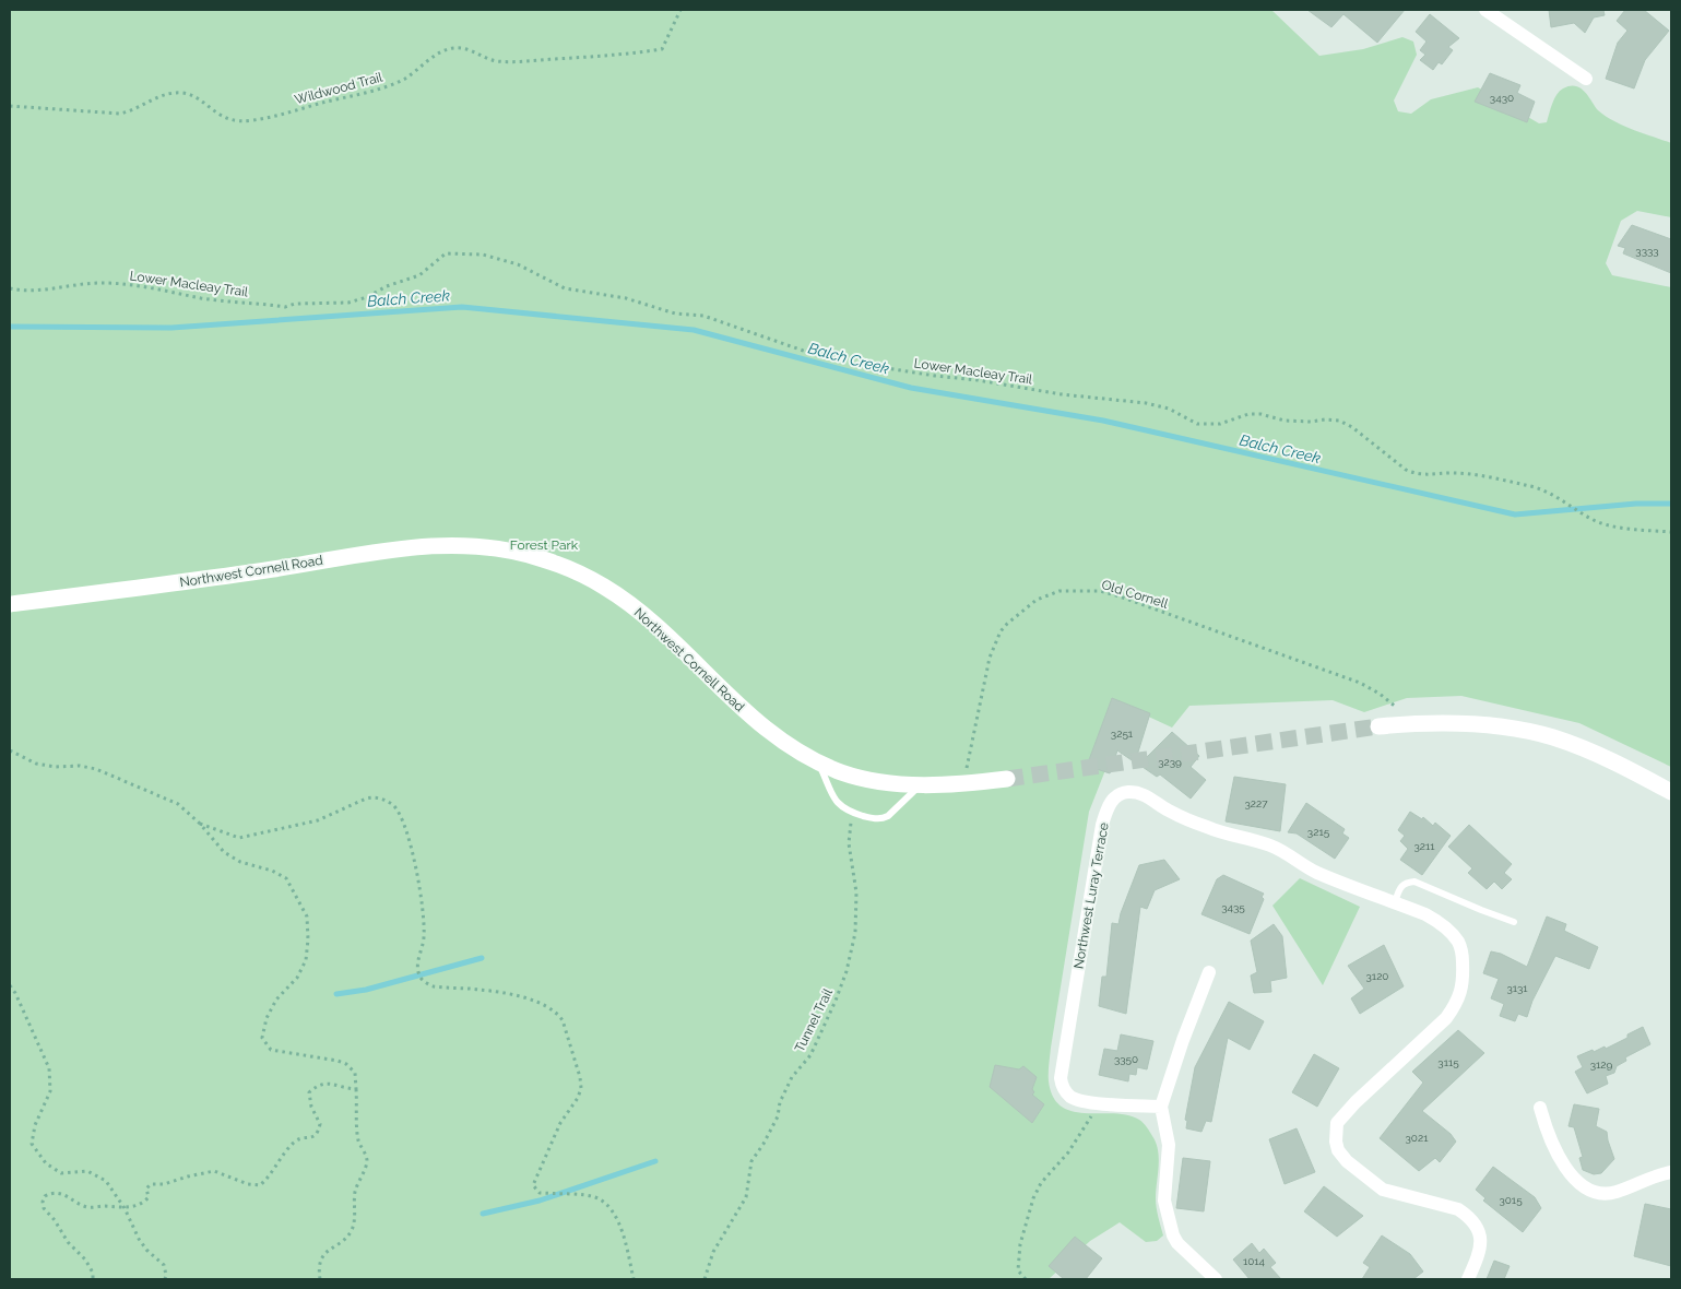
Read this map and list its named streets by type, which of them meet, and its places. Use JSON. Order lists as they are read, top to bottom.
{
  "streets": {
    "main road": ["Northwest Cornell Road"],
    "street": ["Northwest Luray Terrace"],
    "path": [
      "Wildwood Trail",
      "Lower Macleay Trail",
      "Old Cornell",
      "Tunnel Trail"
    ]
  },
  "crossings": [
    ["Northwest Cornell Road", "Old Cornell"]
  ],
  "water": ["Balch Creek"],
  "parks": ["Forest Park"],
  "house_numbers": [
    "3430",
    "3333",
    "3251",
    "3239",
    "3227",
    "3215",
    "3211",
    "3435",
    "3120",
    "3131",
    "3350",
    "3115",
    "3129",
    "3021",
    "3015",
    "1014"
  ]
}
